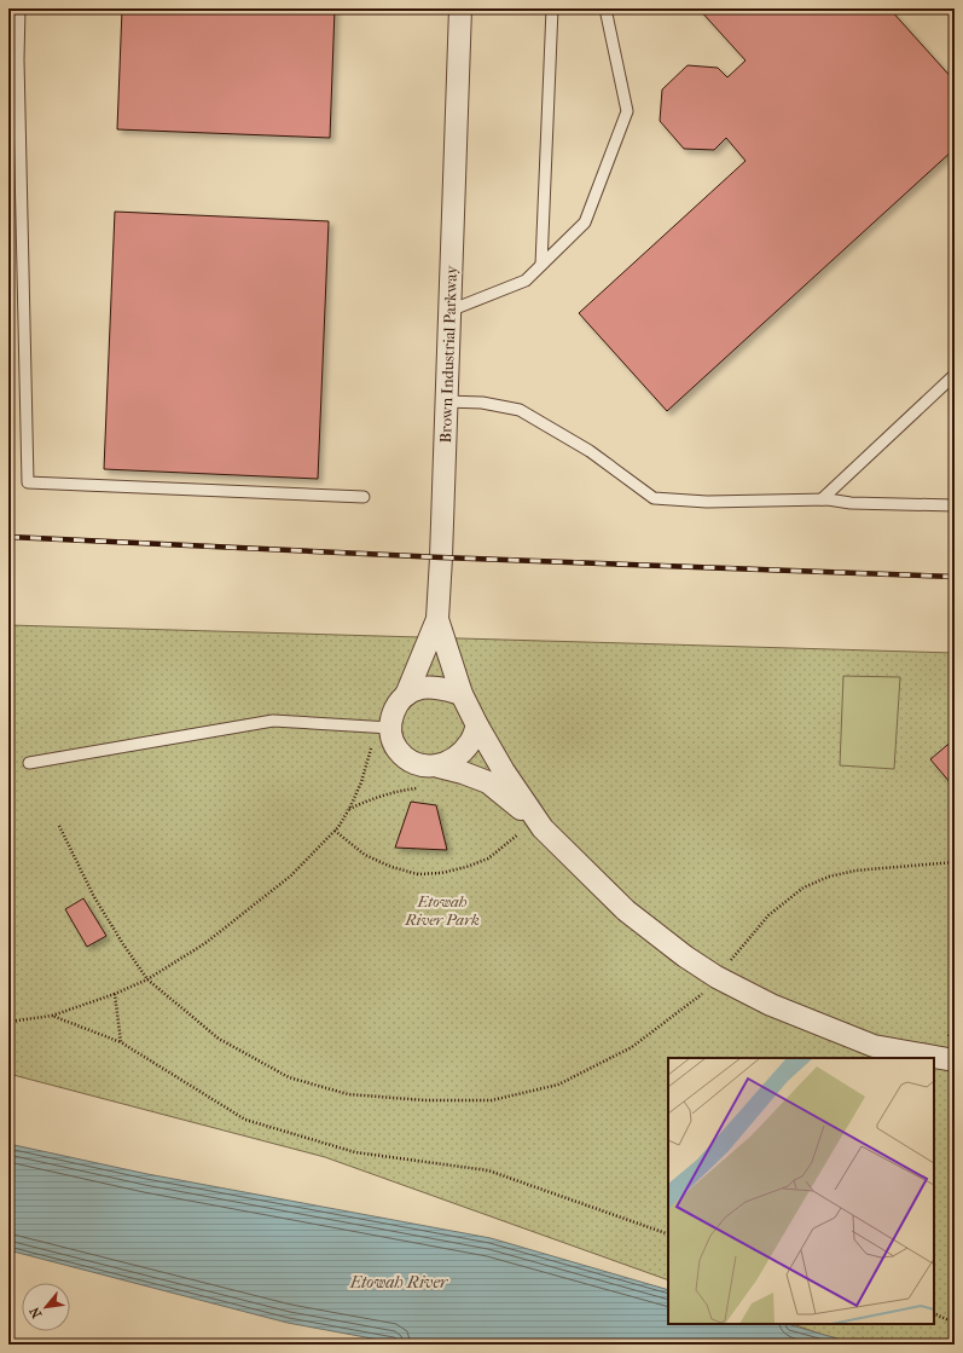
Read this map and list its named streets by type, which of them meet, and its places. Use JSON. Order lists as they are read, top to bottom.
{
  "streets": {
    "street": ["Brown Industrial Parkway"]
  },
  "water": ["Etowah River"],
  "parks": ["Etowah River Park"],
  "north": "bottom left"
}
